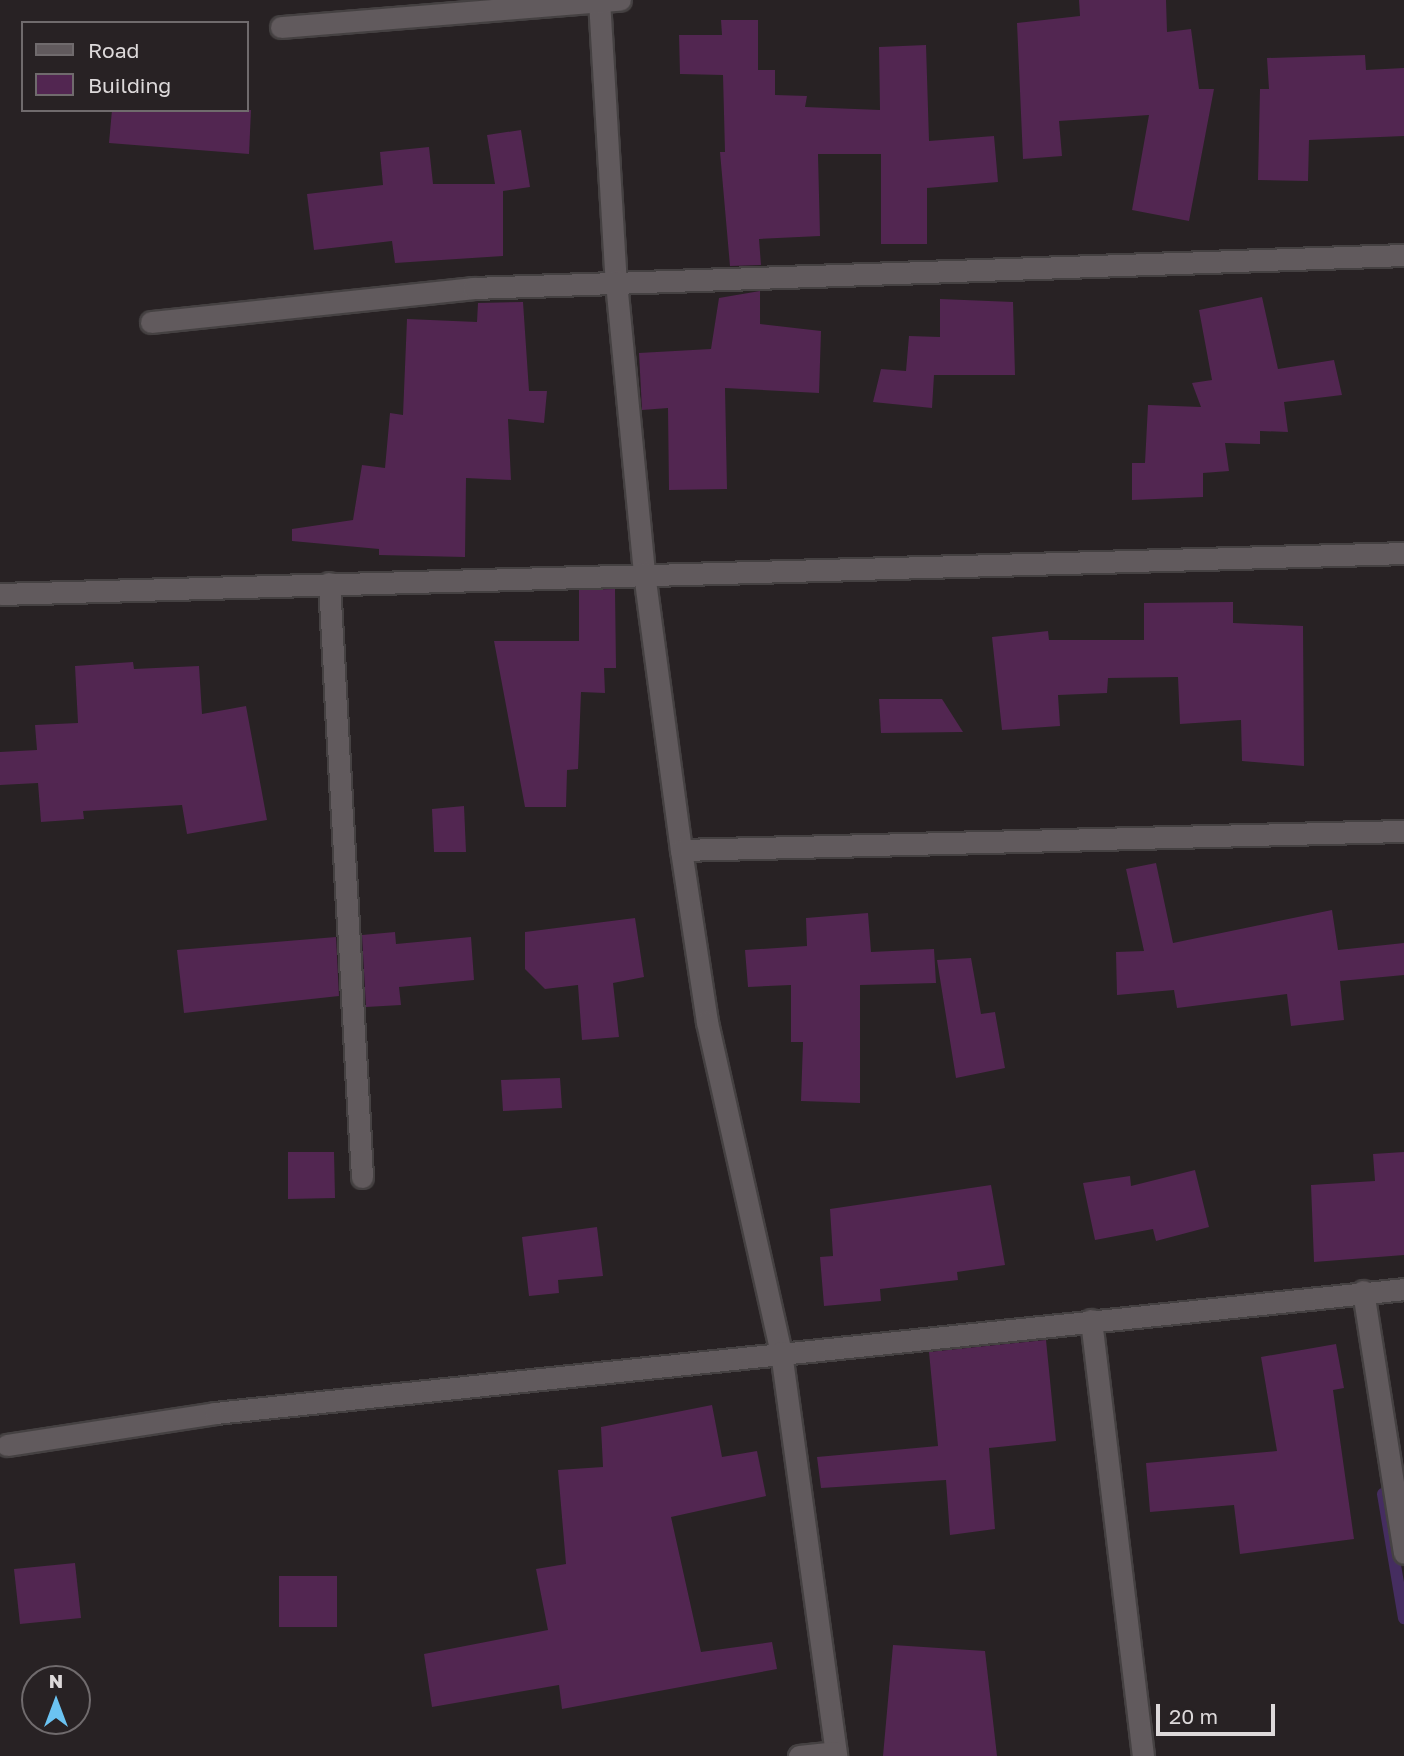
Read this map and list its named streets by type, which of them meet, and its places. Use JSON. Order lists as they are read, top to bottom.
{
  "legend": ["Road", "Building"],
  "scale_bar": "20 m",
  "north": "top"
}
